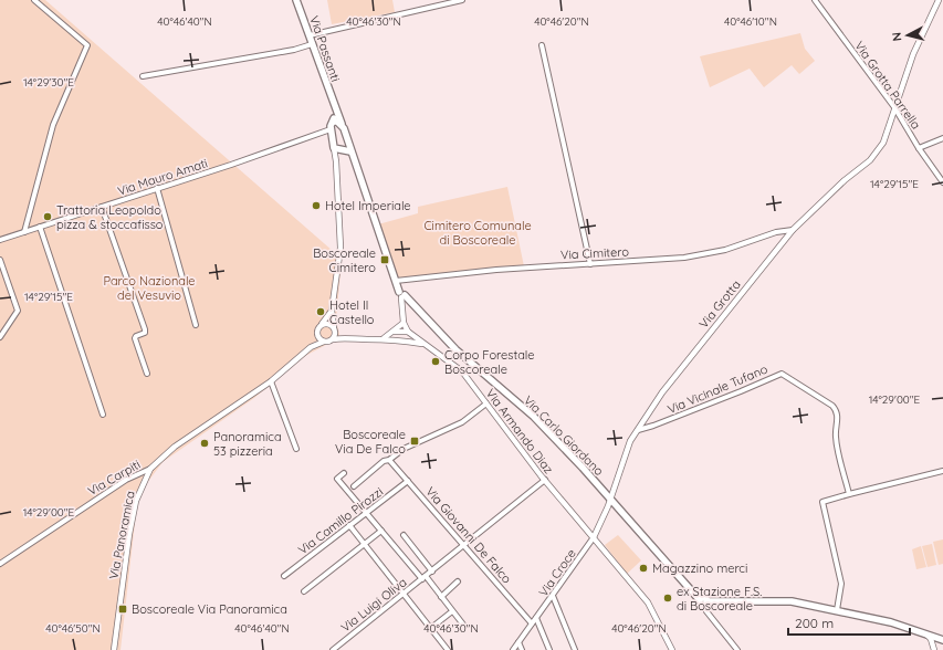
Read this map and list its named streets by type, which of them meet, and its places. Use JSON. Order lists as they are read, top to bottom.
{
  "streets": {
    "main road": ["Via Passanti", "Via Carlo Giordano"],
    "street": [
      "Via Grotta Parrella",
      "Via Mauro Amati",
      "Via Cimitero",
      "Via Grotta",
      "Via Vicinale Tufano",
      "Via Armando Diaz",
      "Via Carpiti",
      "Via Camillo Pirozzi",
      "Via Panoramica",
      "Via Giovanni De Falco",
      "Via Croce",
      "Via Luigi Oliva"
    ]
  },
  "crossings": [
    ["Via Passanti", "Via Mauro Amati"],
    ["Via Passanti", "Via Cimitero"],
    ["Via Passanti", "Via Armando Diaz"],
    ["Via Passanti", "Via Carlo Giordano"],
    ["Via Grotta Parrella", "Via Grotta"],
    ["Via Cimitero", "Via Grotta"],
    ["Via Grotta", "Via Vicinale Tufano"],
    ["Via Grotta", "Via Armando Diaz"],
    ["Via Grotta", "Via Carlo Giordano"],
    ["Via Grotta", "Via Croce"],
    ["Via Armando Diaz", "Via Panoramica"],
    ["Via Armando Diaz", "Via Croce"],
    ["Via Armando Diaz", "Via Luigi Oliva"],
    ["Via Carpiti", "Via Panoramica"],
    ["Via Camillo Pirozzi", "Via Giovanni De Falco"],
    ["Via Giovanni De Falco", "Via Croce"],
    ["Via Giovanni De Falco", "Via Luigi Oliva"]
  ],
  "parks": ["Cimitero Comunale di Boscoreale", "Parco Nazionale del Vesuvio"],
  "places": {
    "other": [
      "Hotel Imperiale",
      "Trattoria Leopoldo pizza & stoccafisso",
      "Hotel Il Castello",
      "Corpo Forestale Boscoreale",
      "Panoramica 53 pizzeria",
      "Magazzino merci",
      "ex Stazione F.S. di Boscoreale"
    ],
    "transit": ["Boscoreale Cimitero", "Boscoreale Via De Falco", "Boscoreale Via Panoramica"]
  },
  "scale_bar": "200 m",
  "north": "left",
  "coordinates": [
    "40°46'40\"N",
    "40°46'30\"N",
    "40°46'20\"N",
    "40°46'10\"N",
    "14°29'30\"E",
    "14°29'15\"E",
    "14°29'00\"E",
    "40°46'50\"N"
  ]
}
